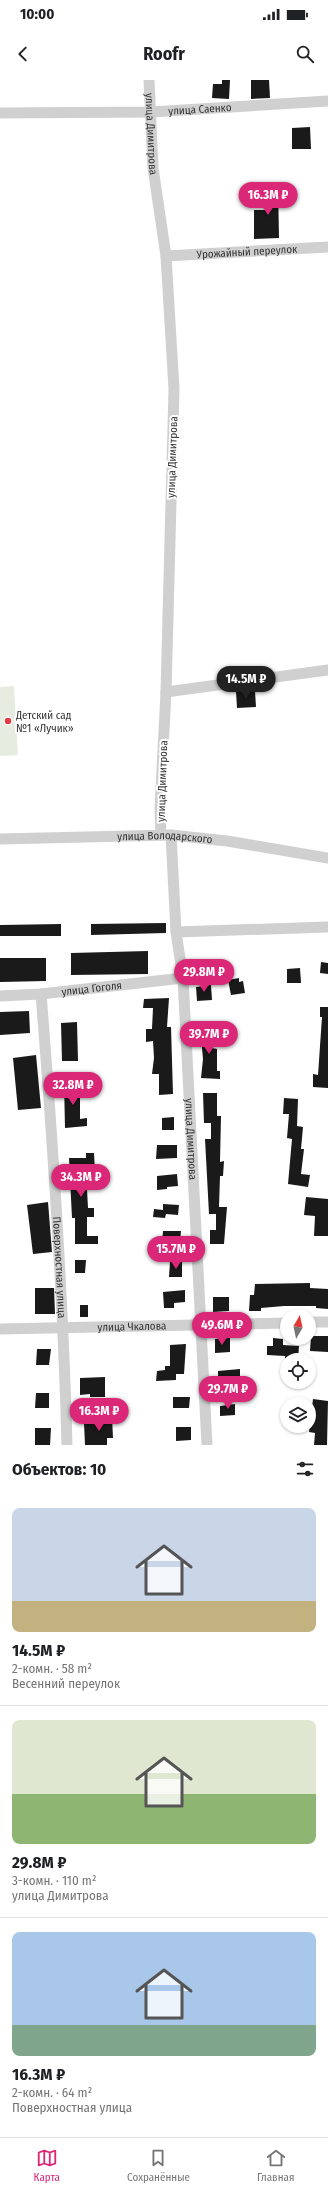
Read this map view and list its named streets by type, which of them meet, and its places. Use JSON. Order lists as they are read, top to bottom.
{
  "streets": {
    "street": [
      "улица Саенко",
      "улица Димитрова",
      "Урожайный переулок",
      "улица Володарского",
      "улица Гоголя",
      "Поверхностная улица",
      "улица Чкалова"
    ]
  },
  "crossings": [
    ["улица Саенко", "улица Димитрова"],
    ["улица Димитрова", "Урожайный переулок"],
    ["улица Димитрова", "улица Володарского"],
    ["улица Димитрова", "улица Гоголя"],
    ["улица Димитрова", "улица Чкалова"],
    ["улица Гоголя", "Поверхностная улица"],
    ["Поверхностная улица", "улица Чкалова"]
  ],
  "places": ["Детский сад №1 «Лучик»"],
  "north": "top",
  "page": {
    "status": "10:00",
    "header": "Roofr",
    "price": [
      "16.3M ₽",
      "14.5M ₽",
      "29.8M ₽",
      "39.7M ₽",
      "32.8M ₽",
      "34.3M ₽",
      "15.7M ₽",
      "49.6M ₽",
      "29.7M ₽",
      "16.3M ₽"
    ],
    "heading": "Объектов: 10",
    "list": [
      {
        "name": "14.5M ₽",
        "note": "2-комн. · 58 m² · Весенний переулок"
      },
      {
        "name": "29.8M ₽",
        "note": "3-комн. · 110 m² · улица Димитрова"
      },
      {
        "name": "16.3M ₽",
        "note": "2-комн. · 64 m² · Поверхностная улица"
      }
    ],
    "tabs": ["Карта", "Сохранённые", "Главная"]
  }
}
